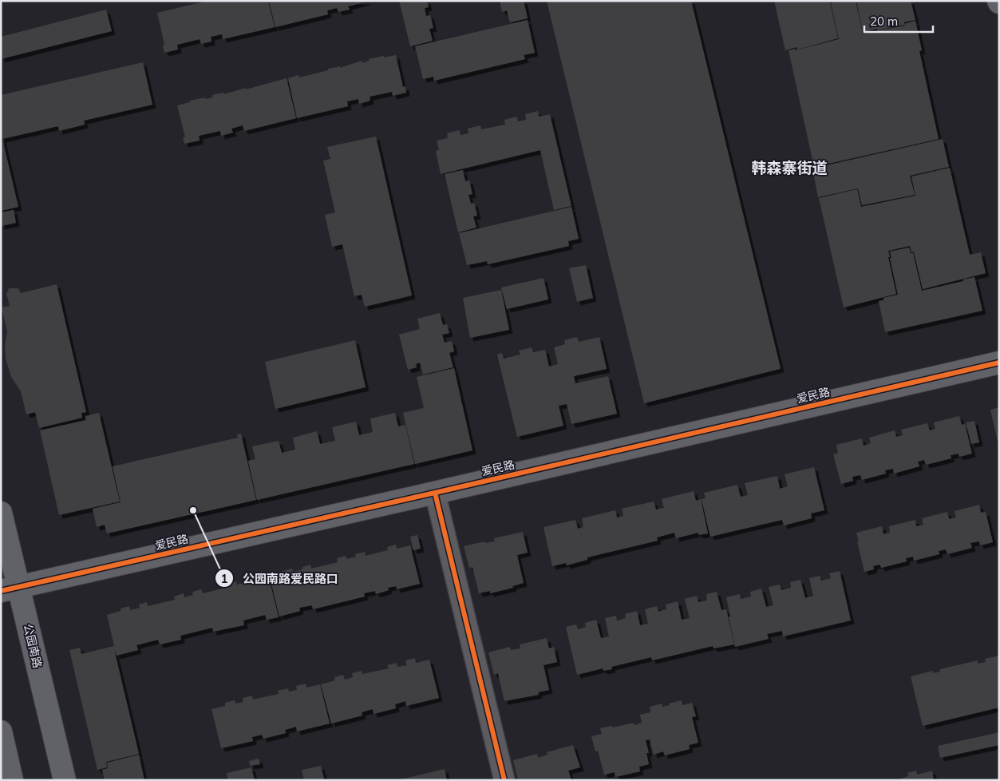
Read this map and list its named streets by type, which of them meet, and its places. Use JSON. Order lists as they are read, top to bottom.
{
  "streets": {
    "street": ["爱民路", "公园南路"]
  },
  "crossings": [
    ["爱民路", "公园南路"]
  ],
  "districts": ["韩森寨街道"],
  "places": ["公园南路爱民路口"],
  "scale_bar": "20 m"
}
